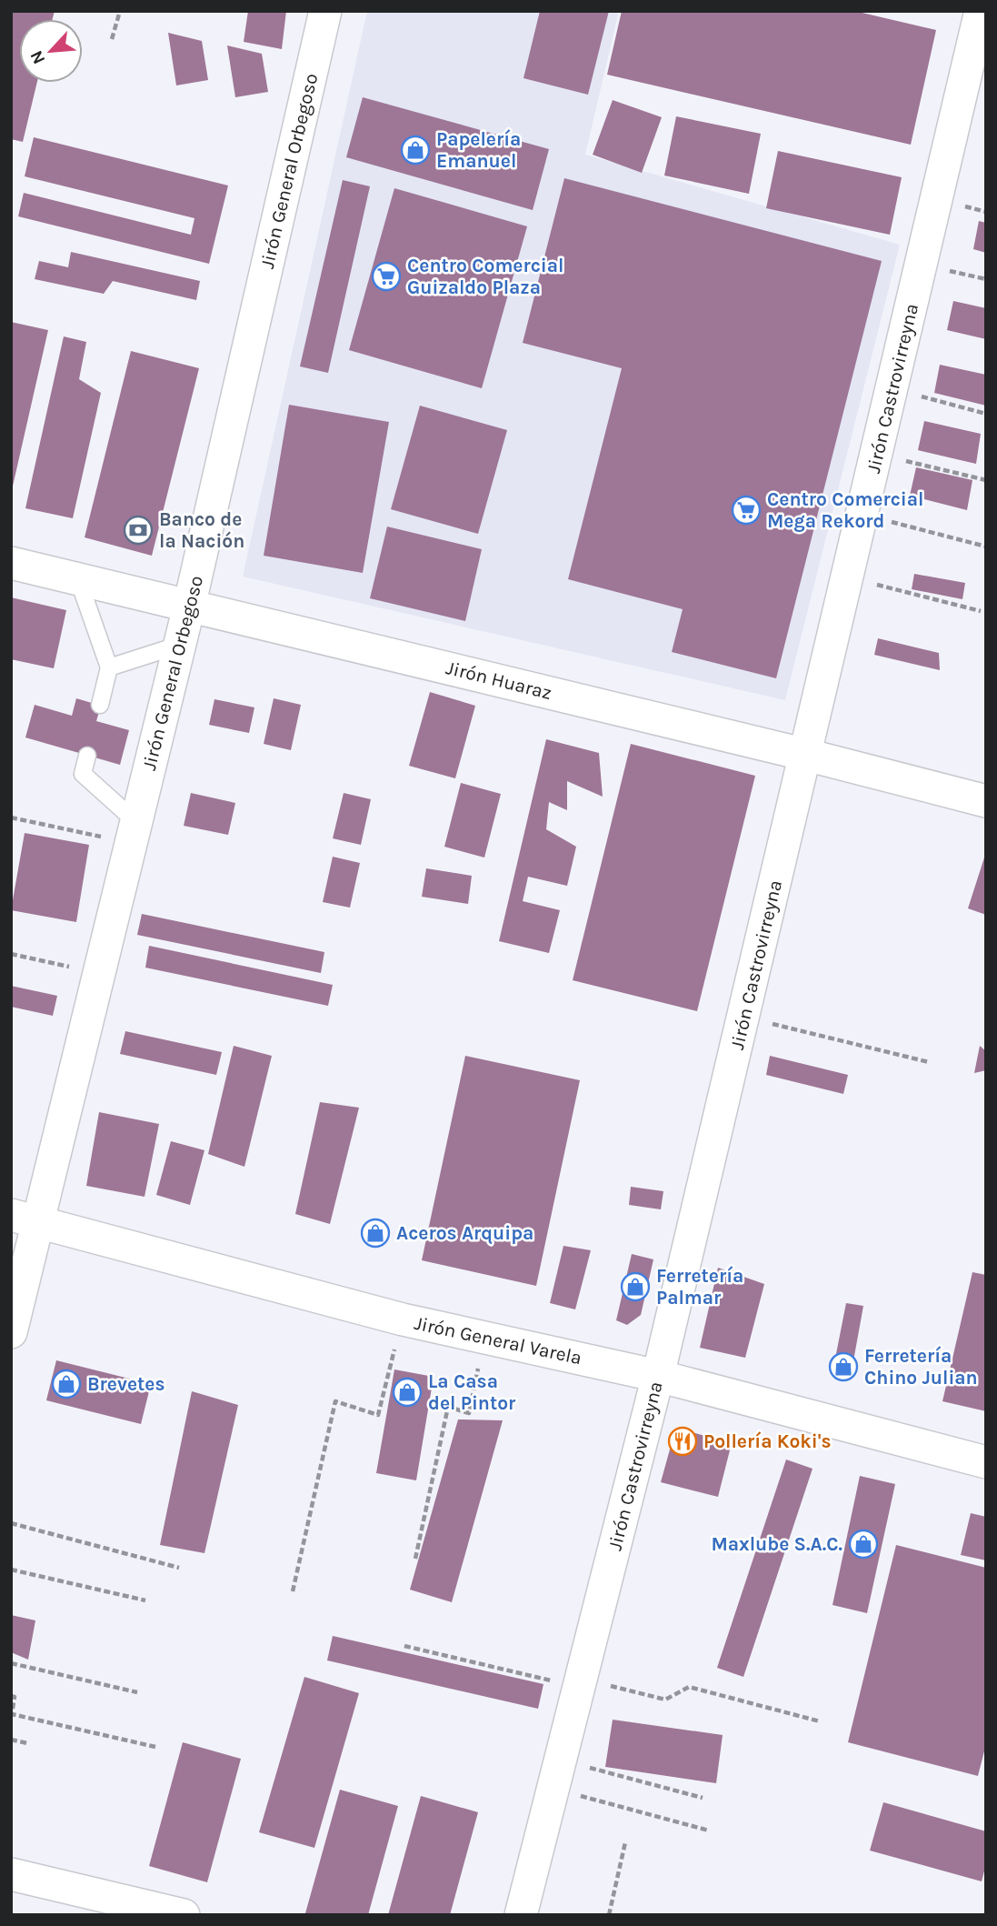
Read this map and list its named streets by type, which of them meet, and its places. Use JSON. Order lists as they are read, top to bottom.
{
  "streets": {
    "street": [
      "Jirón General Orbegoso",
      "Jirón Castrovirreyna",
      "Jirón Huaraz",
      "Jirón General Varela"
    ]
  },
  "crossings": [
    ["Jirón General Orbegoso", "Jirón Huaraz"],
    ["Jirón General Orbegoso", "Jirón General Varela"],
    ["Jirón Castrovirreyna", "Jirón Huaraz"],
    ["Jirón Castrovirreyna", "Jirón General Varela"]
  ],
  "places": {
    "shop": [
      "Papelería Emanuel",
      "Aceros Arquipa",
      "Ferretería Palmar",
      "Ferretería Chino Julian",
      "Brevetes",
      "La Casa del Pintor",
      "Maxlube S.A.C."
    ],
    "supermarket": ["Centro Comercial Guizaldo Plaza", "Centro Comercial Mega Rekord"],
    "bank": ["Banco de la Nación"],
    "restaurant": ["Pollería Koki's"]
  },
  "north": "bottom left"
}
